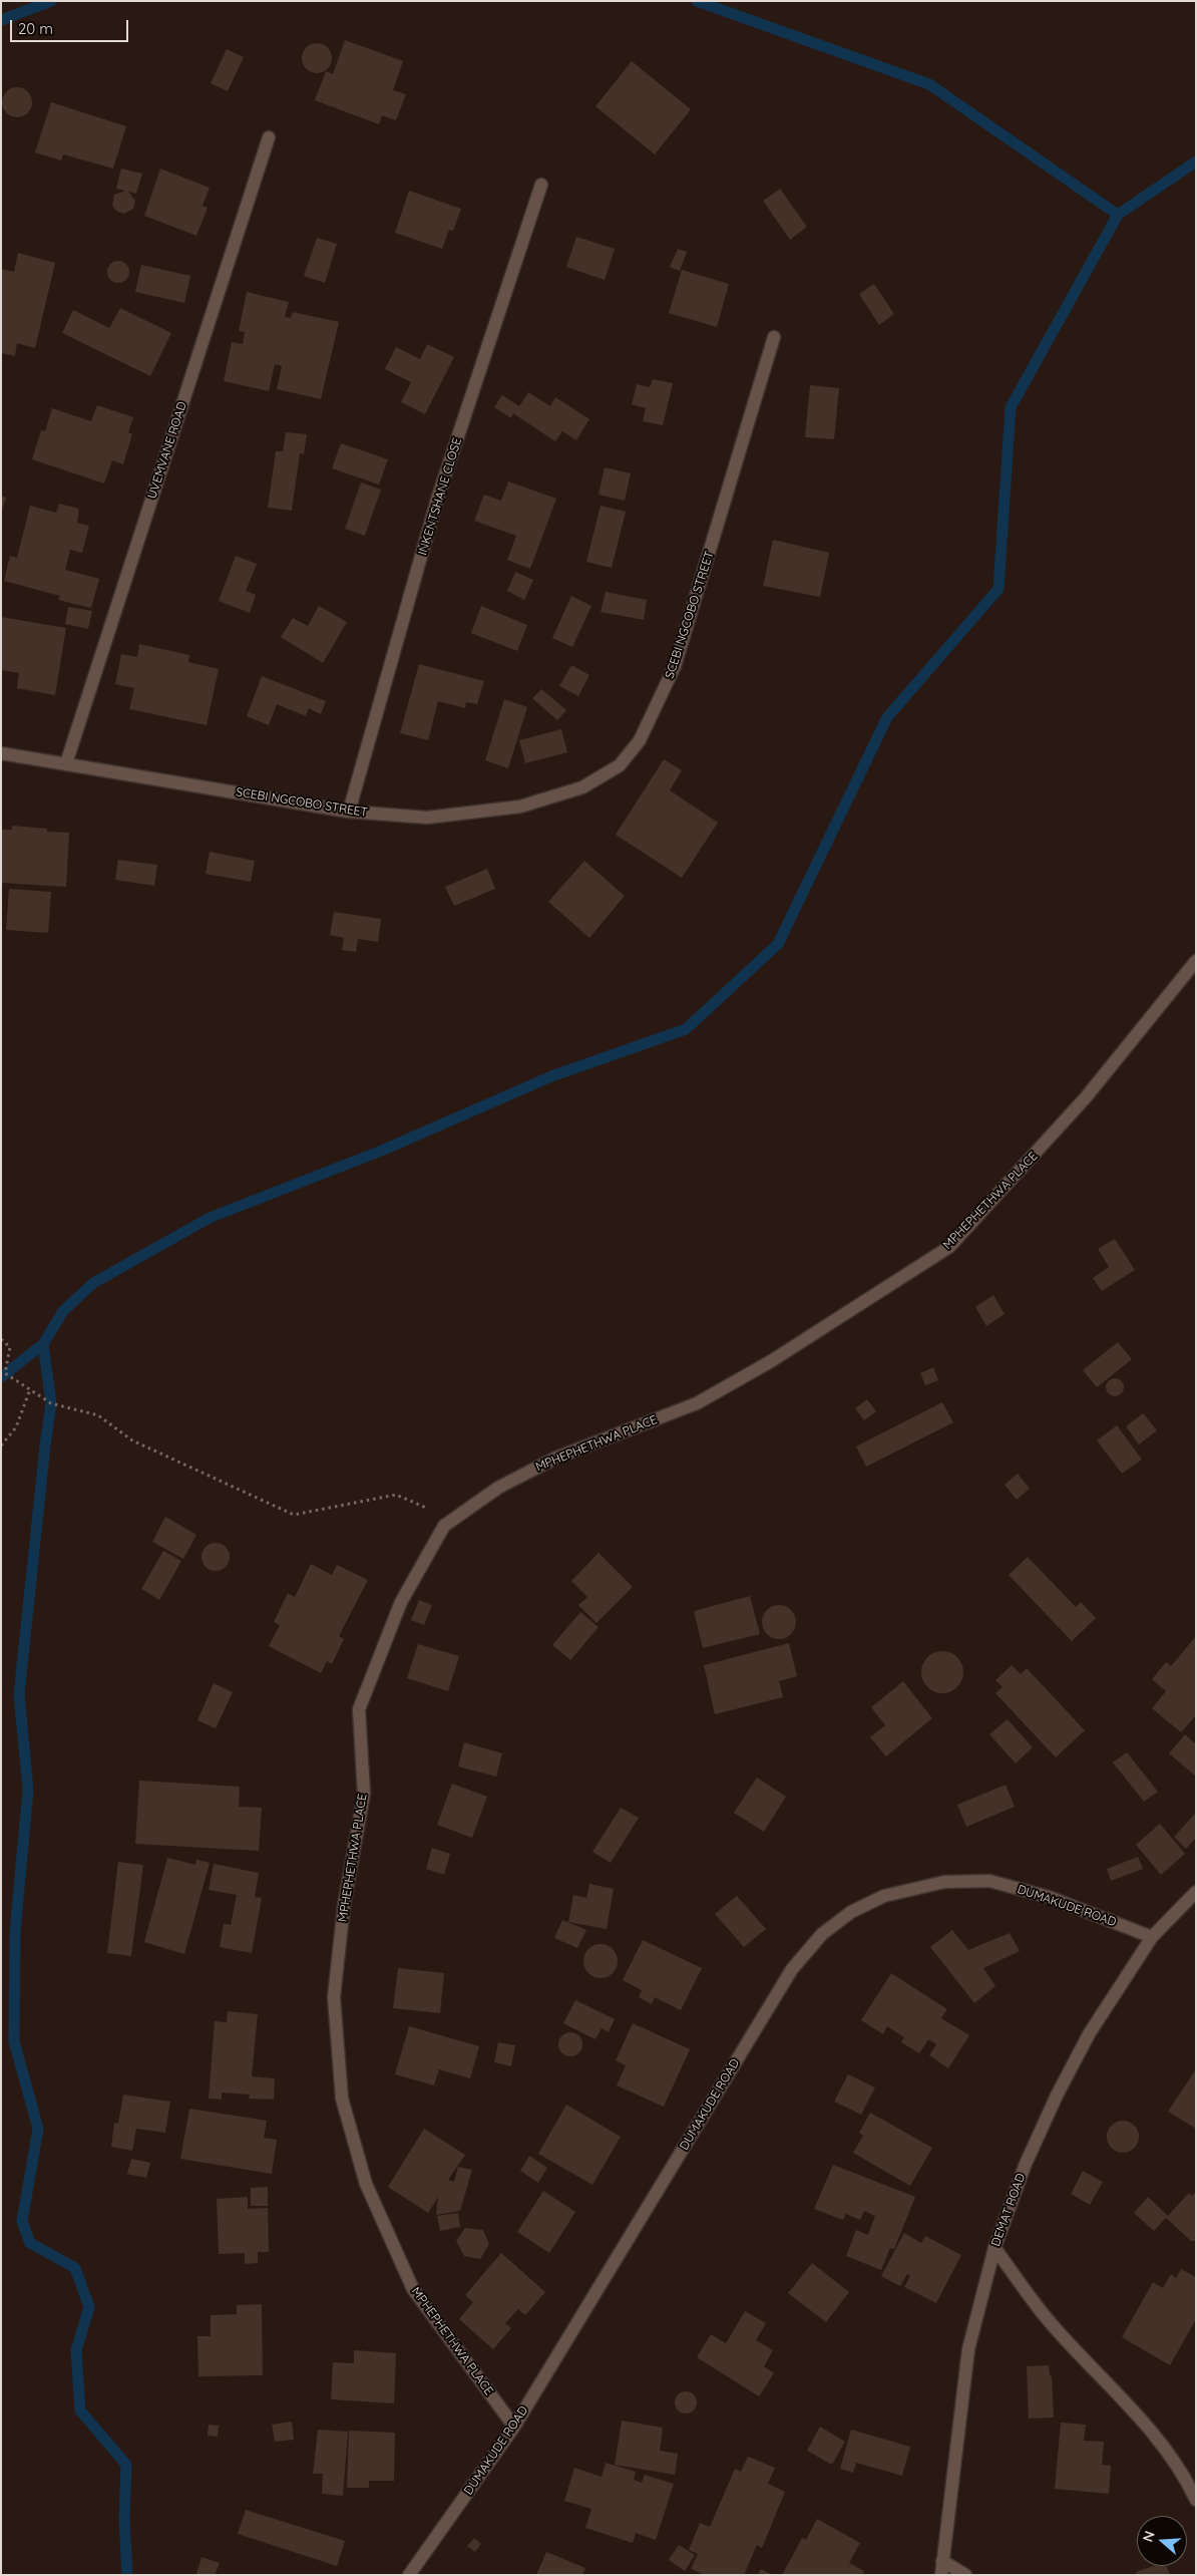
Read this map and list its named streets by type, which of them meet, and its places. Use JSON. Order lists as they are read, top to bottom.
{
  "streets": {
    "street": [
      "UVEMVANE ROAD",
      "INKENTSHANE CLOSE",
      "SCEBI NGCOBO STREET",
      "MPHEPHETHWA PLACE",
      "DUMAKUDE ROAD",
      "DEMAT ROAD"
    ]
  },
  "crossings": [
    ["UVEMVANE ROAD", "SCEBI NGCOBO STREET"],
    ["INKENTSHANE CLOSE", "SCEBI NGCOBO STREET"],
    ["MPHEPHETHWA PLACE", "DUMAKUDE ROAD"],
    ["DUMAKUDE ROAD", "DEMAT ROAD"]
  ],
  "scale_bar": "20 m",
  "north": "left"
}
